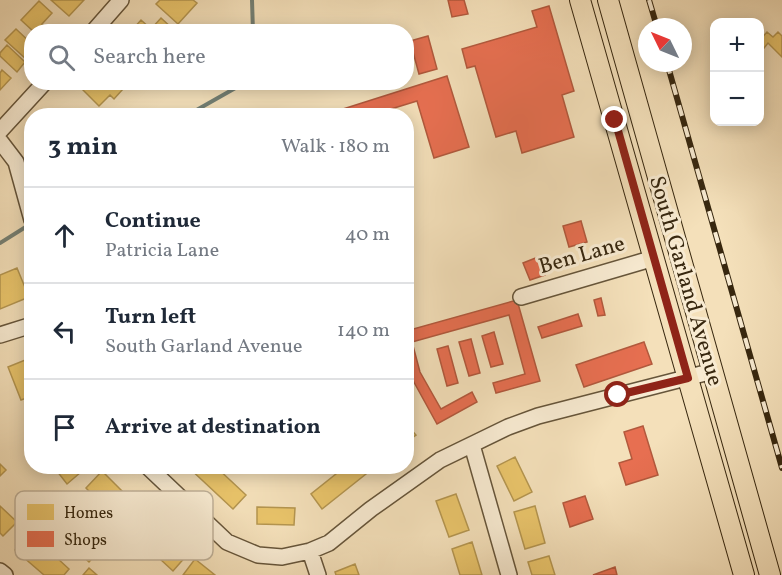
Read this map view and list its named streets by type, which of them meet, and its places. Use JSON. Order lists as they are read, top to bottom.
{
  "streets": {
    "main road": ["South Garland Avenue"],
    "street": ["Ben Lane"]
  },
  "crossings": [
    ["Ben Lane", "South Garland Avenue"]
  ],
  "legend": ["Homes", "Shops"],
  "north": "top left",
  "page": {
    "map_buttons": ["+", "−"],
    "search": "Search here",
    "heading": ["3 min", "Walk · 180 m"],
    "list": [
      ["Continue", "Patricia Lane", "40 m"],
      ["Turn left", "South Garland Avenue", "140 m"],
      "Arrive at destination"
    ]
  }
}
